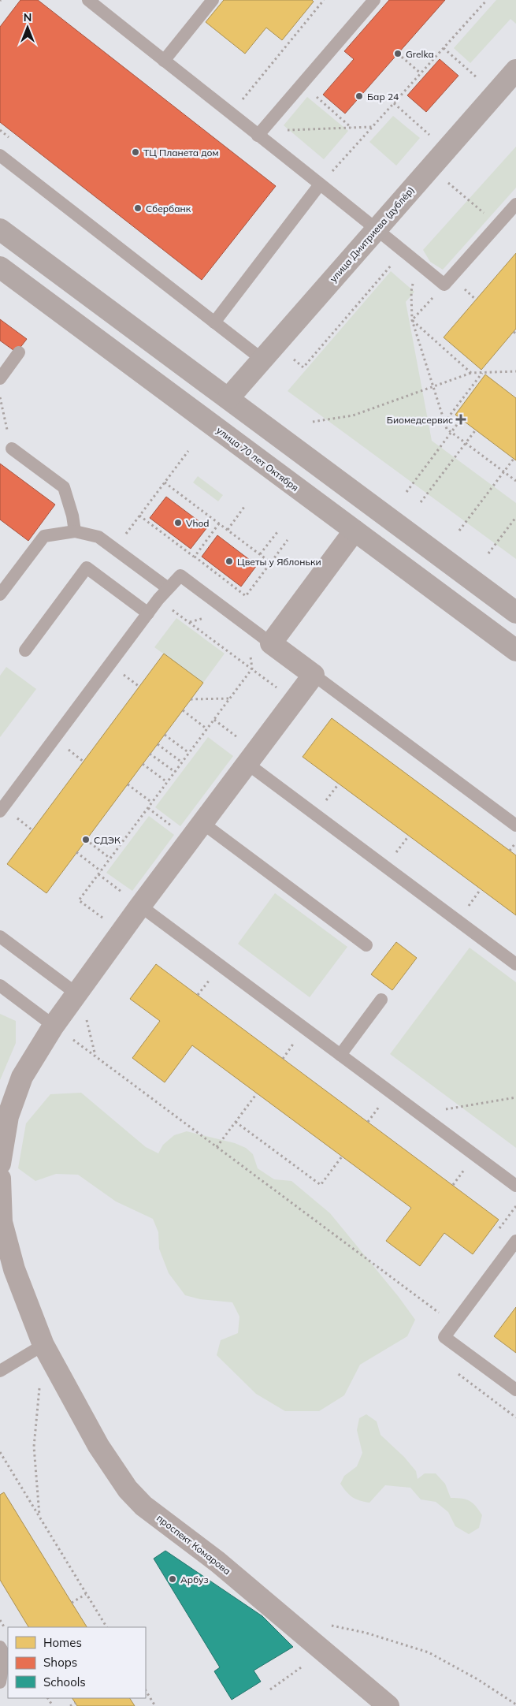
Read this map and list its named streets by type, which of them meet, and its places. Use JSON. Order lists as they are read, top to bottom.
{
  "streets": {
    "main road": ["улица Дмитриева (дублёр)", "улица 70 лет Октября"],
    "street": ["проспект Комарова"]
  },
  "places": {
    "other": [
      "Grelka",
      "Бар 24",
      "ТЦ Планета дом",
      "Сбербанк",
      "Vhod",
      "Цветы у Яблоньки",
      "СДЭК",
      "Арбуз"
    ],
    "health": ["Биомедсервис"]
  },
  "legend": ["Homes", "Shops", "Schools"],
  "north": "top"
}
